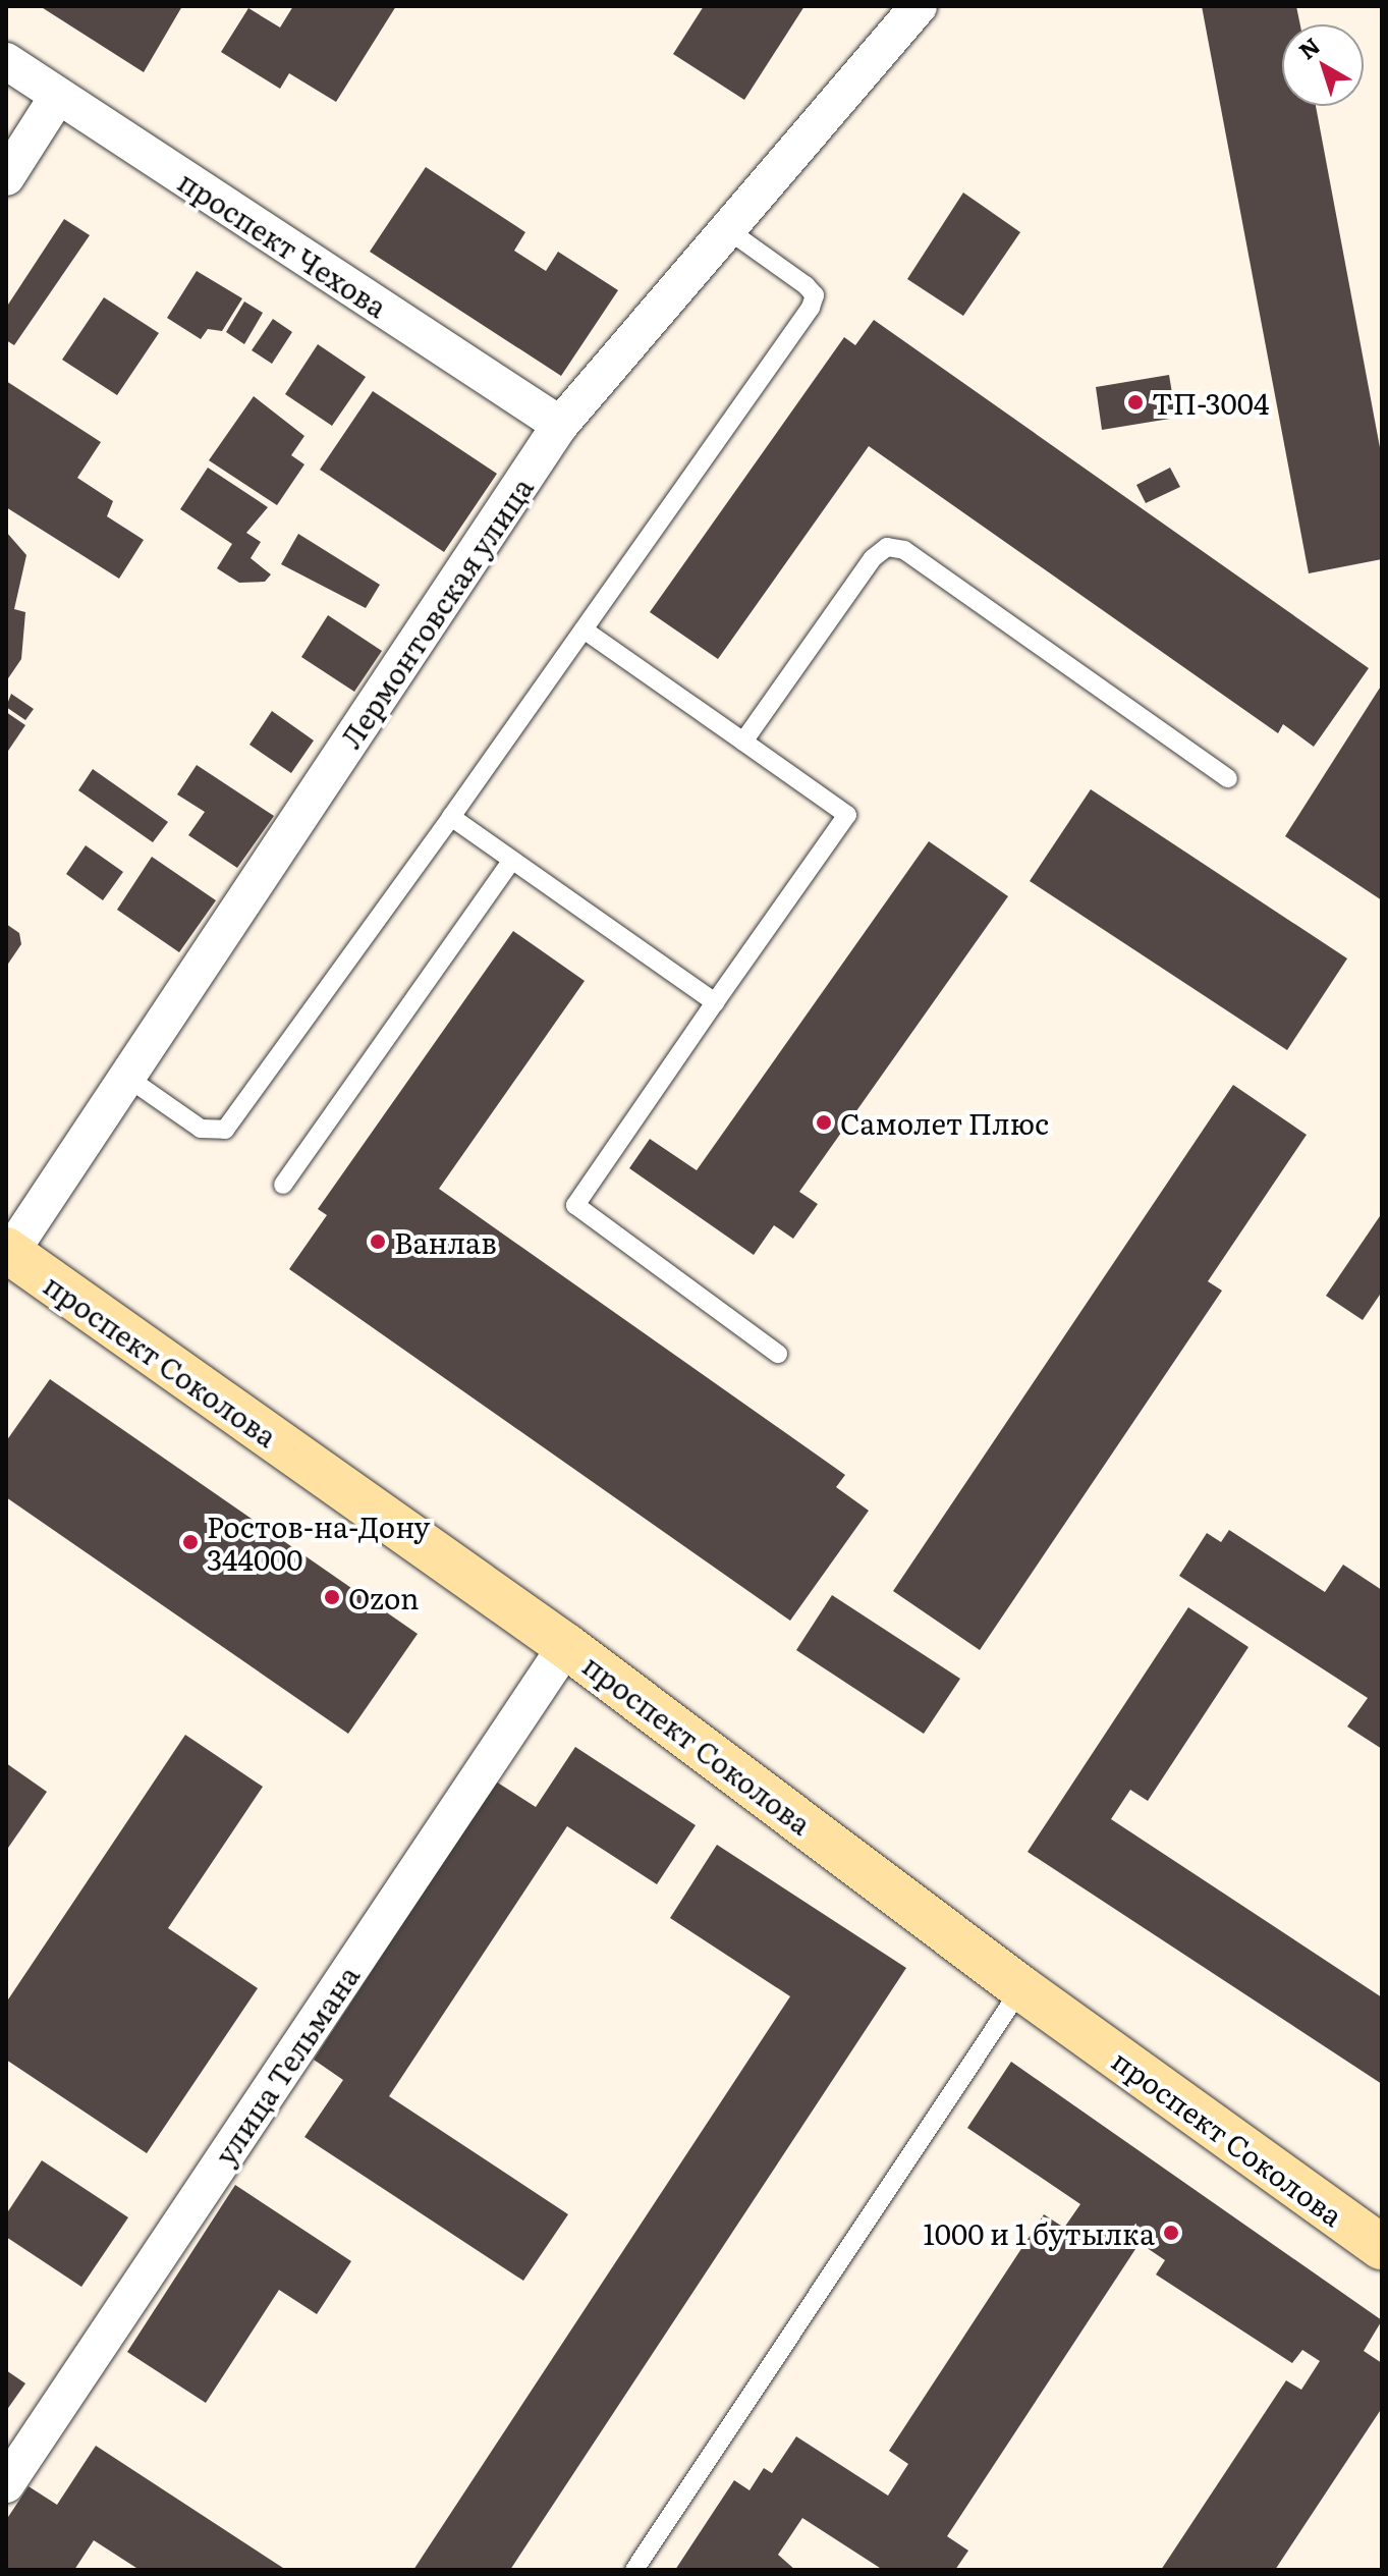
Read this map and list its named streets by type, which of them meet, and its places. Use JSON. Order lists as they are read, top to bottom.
{
  "streets": {
    "main road": ["проспект Соколова"],
    "street": ["проспект Чехова", "Лермонтовская улица", "улица Тельмана"]
  },
  "crossings": [
    ["проспект Чехова", "Лермонтовская улица"],
    ["Лермонтовская улица", "проспект Соколова"],
    ["проспект Соколова", "улица Тельмана"]
  ],
  "places": [
    "ТП-3004",
    "Самолет Плюс",
    "Ванлав",
    "Ростов-на-Дону 344000",
    "Ozon",
    "1000 и 1 бутылка"
  ],
  "north": "top left"
}
